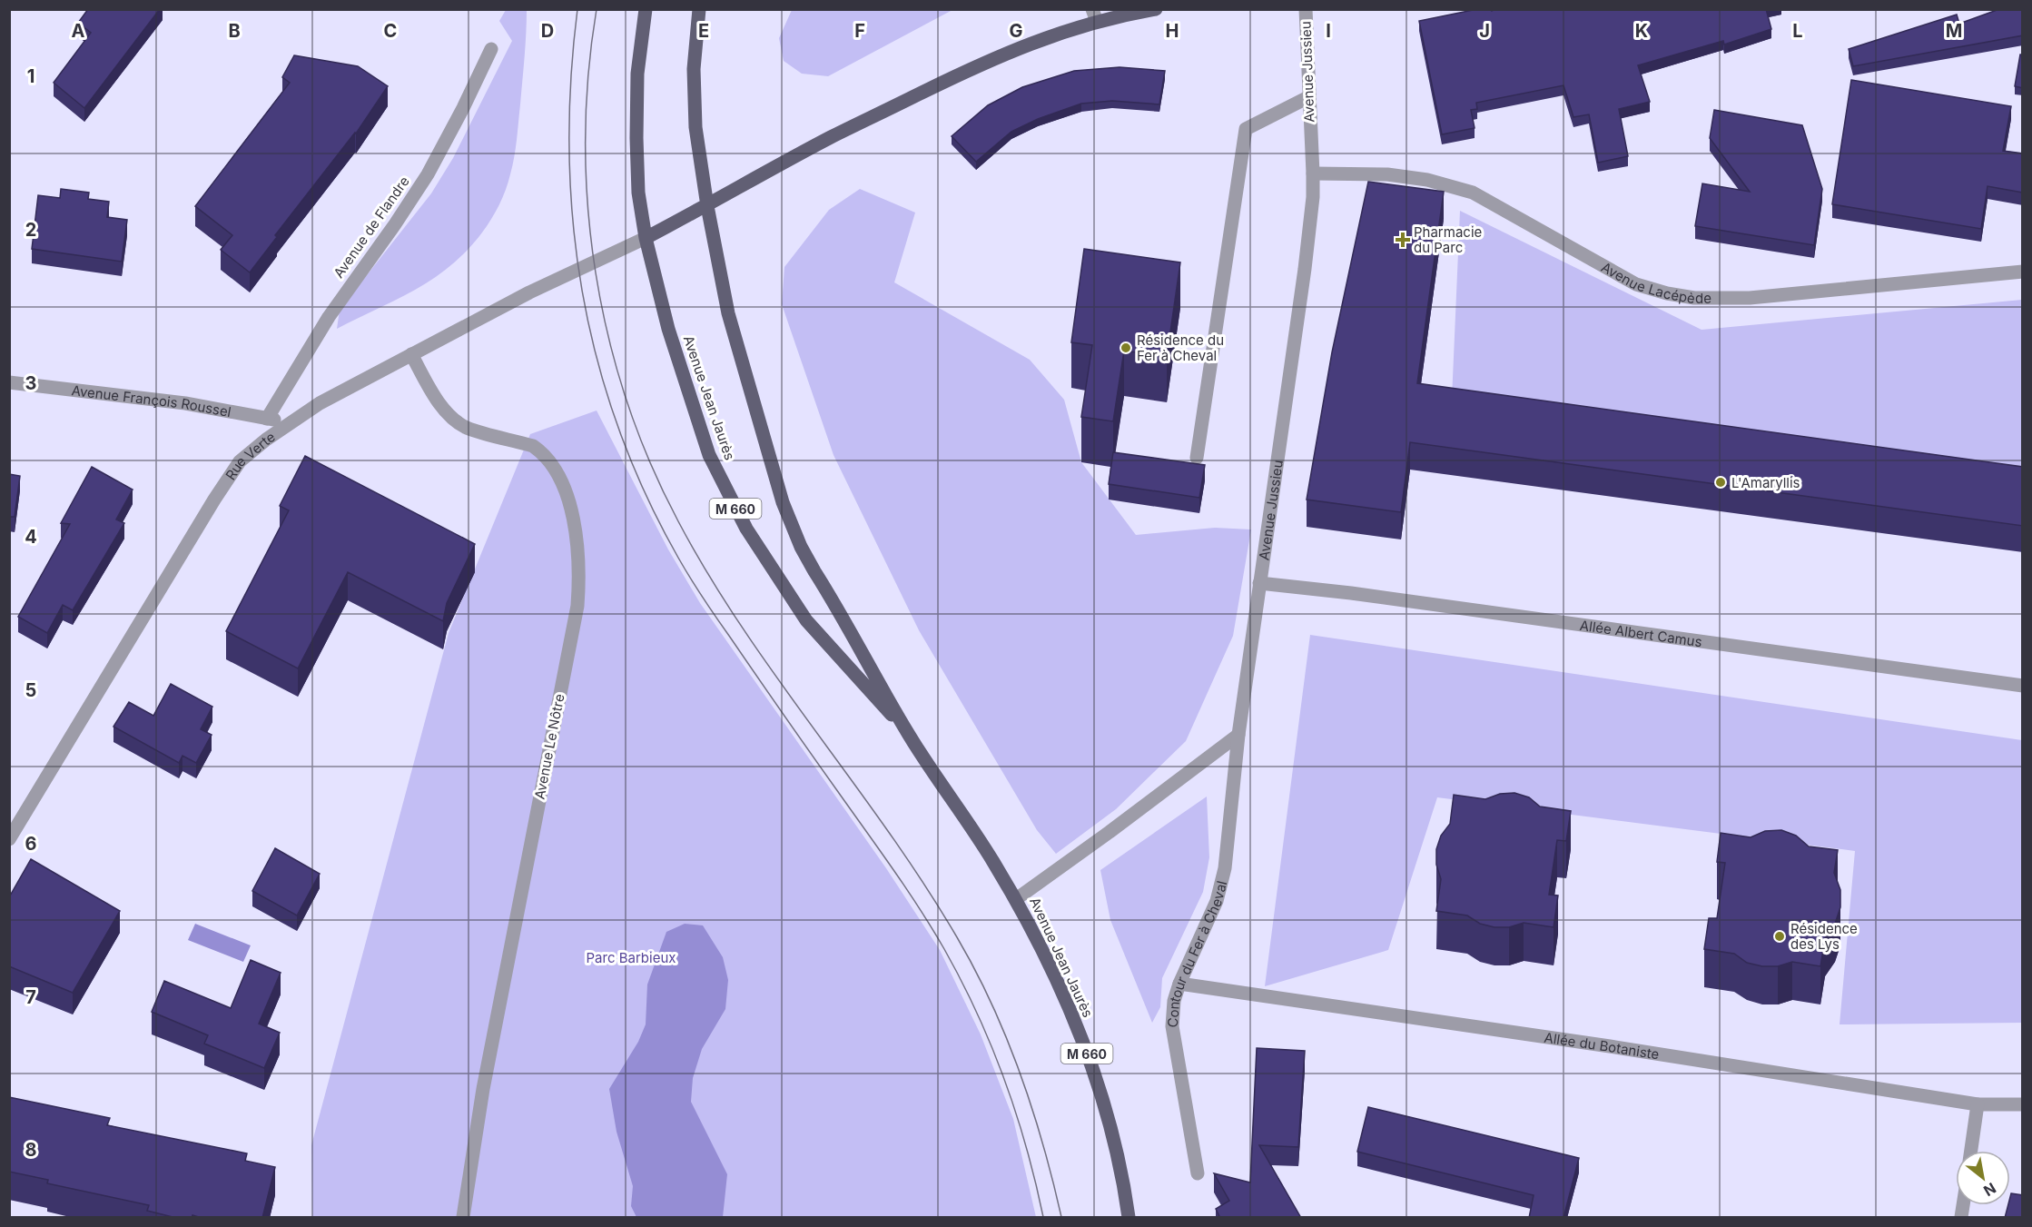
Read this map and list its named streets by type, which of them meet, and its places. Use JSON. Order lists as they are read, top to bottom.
{
  "streets": {
    "main road": ["Avenue Jean Jaurès", "M 660"],
    "street": [
      "Avenue Jussieu",
      "Avenue de Flandre",
      "Avenue Lacépède",
      "Avenue François Roussel",
      "Rue Verte",
      "Allée Albert Camus",
      "Avenue Le Nôtre",
      "Contour du Fer à Cheval",
      "Allée du Botaniste"
    ]
  },
  "crossings": [
    ["Avenue Jussieu", "Avenue Lacépède"],
    ["Avenue Jussieu", "Allée Albert Camus"],
    ["Avenue Jussieu", "Contour du Fer à Cheval"],
    ["Avenue de Flandre", "Avenue François Roussel"],
    ["Avenue Jean Jaurès", "Rue Verte"],
    ["Avenue Jean Jaurès", "M 660"],
    ["Avenue François Roussel", "Rue Verte"],
    ["Rue Verte", "M 660"],
    ["Rue Verte", "Avenue Le Nôtre"],
    ["Contour du Fer à Cheval", "Allée du Botaniste"]
  ],
  "parks": ["Parc Barbieux"],
  "places": {
    "health": ["Pharmacie du Parc"],
    "other": ["Résidence du Fer à Cheval", "L'Amaryllis", "Résidence des Lys"]
  },
  "north": "bottom right",
  "grid": {
    "columns": [
      "A",
      "B",
      "C",
      "D",
      "E",
      "F",
      "G",
      "H",
      "I",
      "J",
      "K",
      "L",
      "M"
    ],
    "rows": [
      "1",
      "2",
      "3",
      "4",
      "5",
      "6",
      "7",
      "8"
    ]
  }
}
